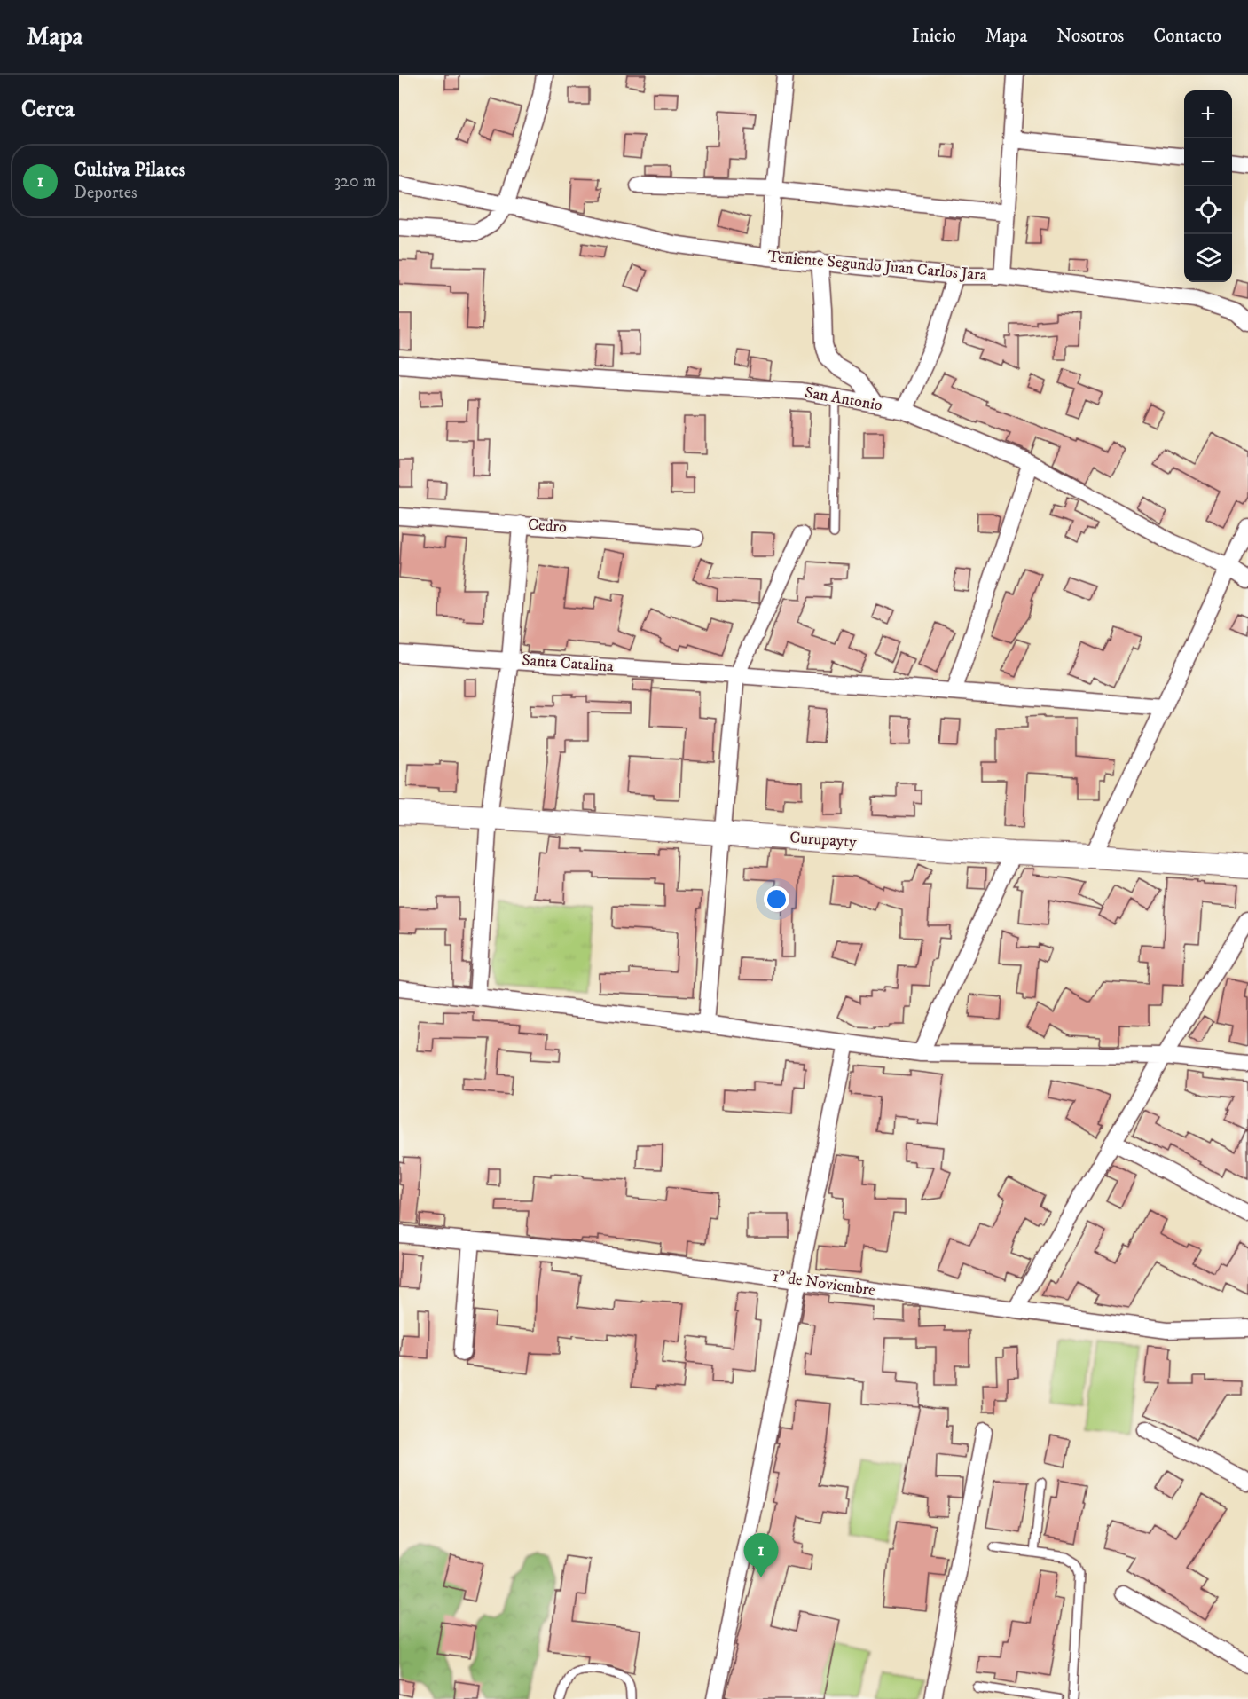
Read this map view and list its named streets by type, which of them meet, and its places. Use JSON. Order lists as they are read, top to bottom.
{
  "streets": {
    "street": [
      "Teniente Segundo Juan Carlos Jara",
      "San Antonio",
      "Cedro",
      "Santa Catalina",
      "Curupayty",
      "1º de Noviembre"
    ]
  },
  "page": {
    "header": "Mapa",
    "nav": [
      "Inicio",
      "Mapa",
      "Nosotros",
      "Contacto"
    ],
    "heading": "Cerca",
    "map_buttons": ["+", "−"],
    "list": [
      {
        "mark": "1",
        "name": "Cultiva Pilates",
        "note": "Deportes",
        "value": "320 m"
      }
    ],
    "pins": "1"
  }
}
